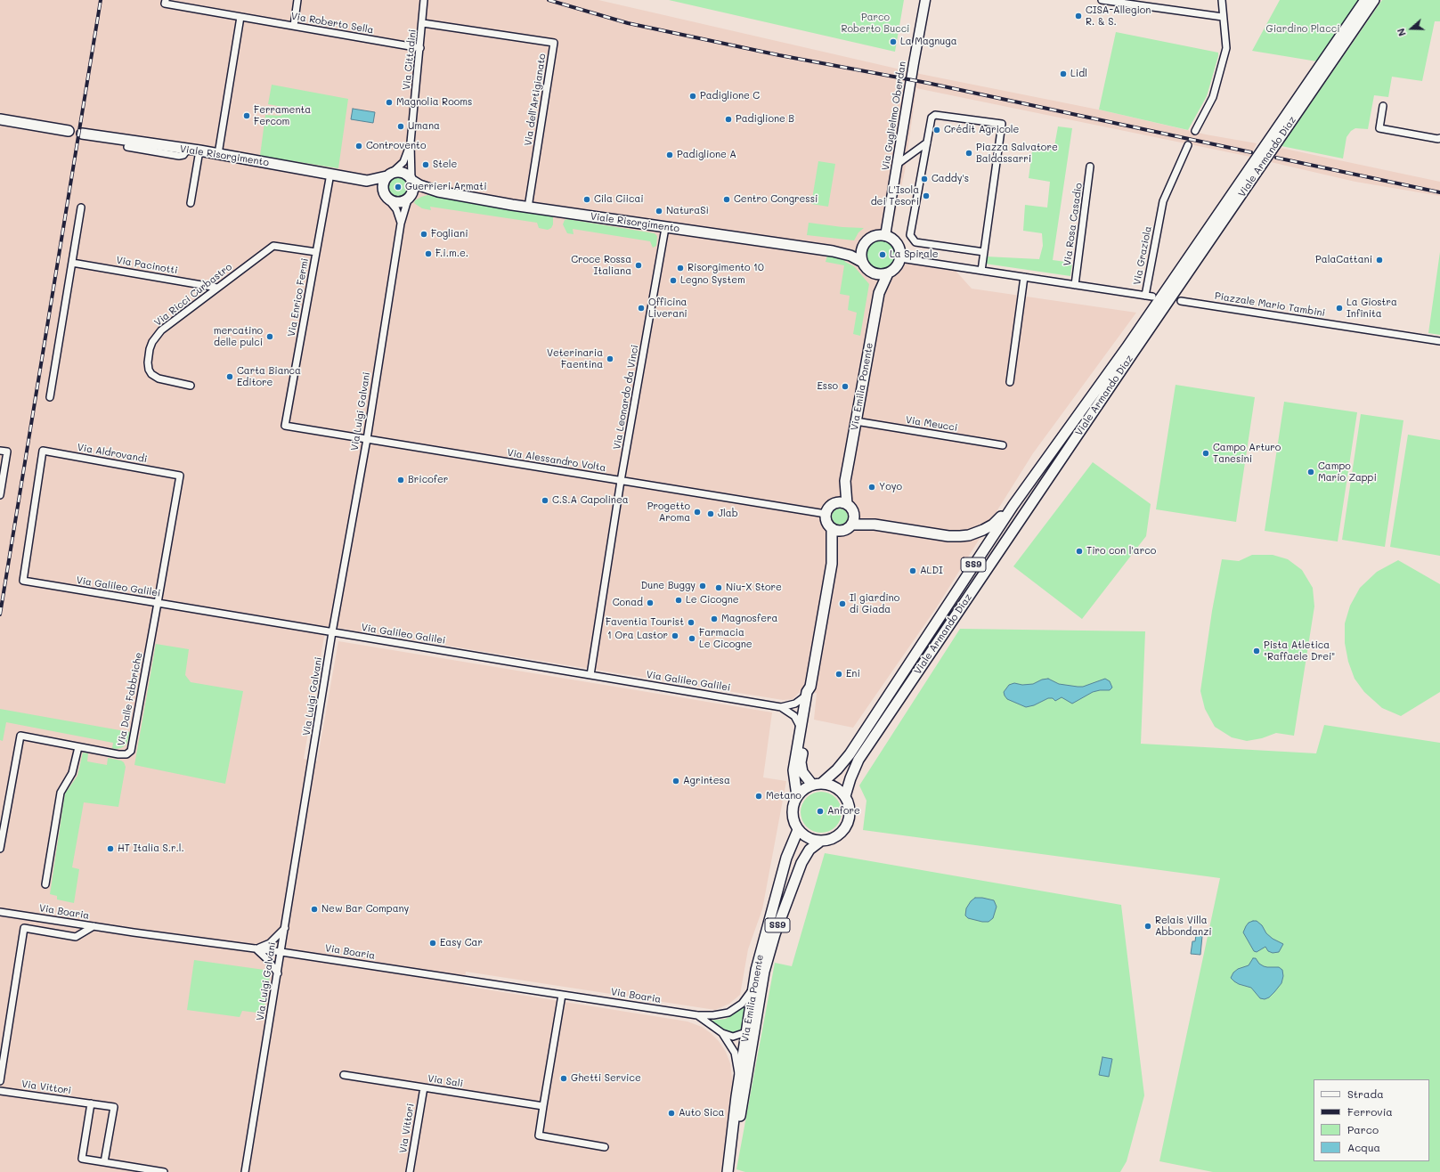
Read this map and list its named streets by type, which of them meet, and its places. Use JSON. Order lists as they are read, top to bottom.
{
  "streets": {
    "main road": [
      "Via Guglielmo Oberdan",
      "Viale Risorgimento",
      "Viale Armando Diaz",
      "Via Emilia Ponente",
      "SS9"
    ],
    "street": [
      "Via Roberto Sella",
      "Via Cittadini",
      "Via dell'Artigianato",
      "Via Rosa Casadio",
      "Via Graziola",
      "Via Pacinotti",
      "Via Ricci Curbastro",
      "Via Enrico Fermi",
      "Piazzale Mario Tambini",
      "Via Leonardo da Vinci",
      "Via Luigi Galvani",
      "Via Meucci",
      "Via Aldrovandi",
      "Via Alessandro Volta",
      "Via Galileo Galilei",
      "Via Dalle Fabbriche",
      "Via Boaria",
      "Via Sali",
      "Via Vittori"
    ]
  },
  "crossings": [
    ["Via Roberto Sella", "Via Cittadini"],
    ["Via Cittadini", "Via dell'Artigianato"],
    ["Via Cittadini", "Viale Risorgimento"],
    ["Via Cittadini", "Via Luigi Galvani"],
    ["Via dell'Artigianato", "Viale Risorgimento"],
    ["Via Guglielmo Oberdan", "Viale Risorgimento"],
    ["Via Guglielmo Oberdan", "Via Graziola"],
    ["Via Guglielmo Oberdan", "Via Emilia Ponente"],
    ["Viale Risorgimento", "Via Graziola"],
    ["Viale Risorgimento", "Via Enrico Fermi"],
    ["Viale Risorgimento", "Via Emilia Ponente"],
    ["Viale Risorgimento", "Via Leonardo da Vinci"],
    ["Viale Risorgimento", "Via Luigi Galvani"],
    ["Viale Armando Diaz", "Via Emilia Ponente"],
    ["Viale Armando Diaz", "SS9"],
    ["Via Rosa Casadio", "Via Graziola"],
    ["Via Graziola", "Via Emilia Ponente"],
    ["Via Pacinotti", "Via Ricci Curbastro"],
    ["Via Ricci Curbastro", "Via Enrico Fermi"],
    ["Via Enrico Fermi", "Via Alessandro Volta"],
    ["Via Emilia Ponente", "Via Meucci"],
    ["Via Emilia Ponente", "Via Alessandro Volta"],
    ["Via Emilia Ponente", "SS9"],
    ["Via Emilia Ponente", "Via Boaria"],
    ["Via Leonardo da Vinci", "Via Alessandro Volta"],
    ["Via Leonardo da Vinci", "Via Galileo Galilei"],
    ["Via Luigi Galvani", "Via Alessandro Volta"],
    ["Via Luigi Galvani", "Via Galileo Galilei"],
    ["Via Luigi Galvani", "Via Boaria"],
    ["Via Aldrovandi", "Via Galileo Galilei"],
    ["Via Aldrovandi", "Via Dalle Fabbriche"],
    ["Via Galileo Galilei", "Via Dalle Fabbriche"],
    ["Via Sali", "Via Vittori"]
  ],
  "parks": ["Parco Roberto Bucci", "Giardino Placci"],
  "places": [
    "CISA-Allegion R. & S.",
    "La Magnuga",
    "Lidl",
    "Padiglione C",
    "Magnolia Rooms",
    "Ferramenta Fercom",
    "Padiglione B",
    "Umana",
    "Crédit Agricole",
    "Controvento",
    "Piazza Salvatore Baldassarri",
    "Padiglione A",
    "Stele",
    "Caddy's",
    "Guerrieri Armati",
    "L'Isola dei Tesori",
    "Cila Ciicai",
    "Centro Congressi",
    "NaturaSì",
    "Fogliani",
    "F.i.m.e.",
    "La Spirale",
    "PalaCattani",
    "Croce Rossa Italiana",
    "Risorgimento 10",
    "Legno System",
    "Officina Liverani",
    "La Giostra Infinita",
    "mercatino delle pulci",
    "Veterinaria Faentina",
    "Carta Bianca Editore",
    "Esso",
    "Campo Arturo Tanesini",
    "Campo Mario Zappi",
    "Bricofer",
    "Yoyo",
    "C.S.A Capolinea",
    "Progetto Aroma",
    "Jlab",
    "Tiro con l'arco",
    "ALDI",
    "Dune Buggy",
    "Niu-X Store",
    "Le Cicogne",
    "Conad",
    "Il giardino di Giada",
    "Magnosfera",
    "Faventia Tourist",
    "1 Ora Lastor",
    "Farmacia Le Cicogne",
    "Pista Atletica \"Raffaele Drei\"",
    "Eni",
    "Agrintesa",
    "Metano",
    "Anfore",
    "HT Italia S.r.l.",
    "New Bar Company",
    "Relais Villa Abbondanzi",
    "Easy Car",
    "Ghetti Service",
    "Auto Sica"
  ],
  "legend": [
    "Strada",
    "Ferrovia",
    "Parco",
    "Acqua"
  ],
  "north": "left"
}
